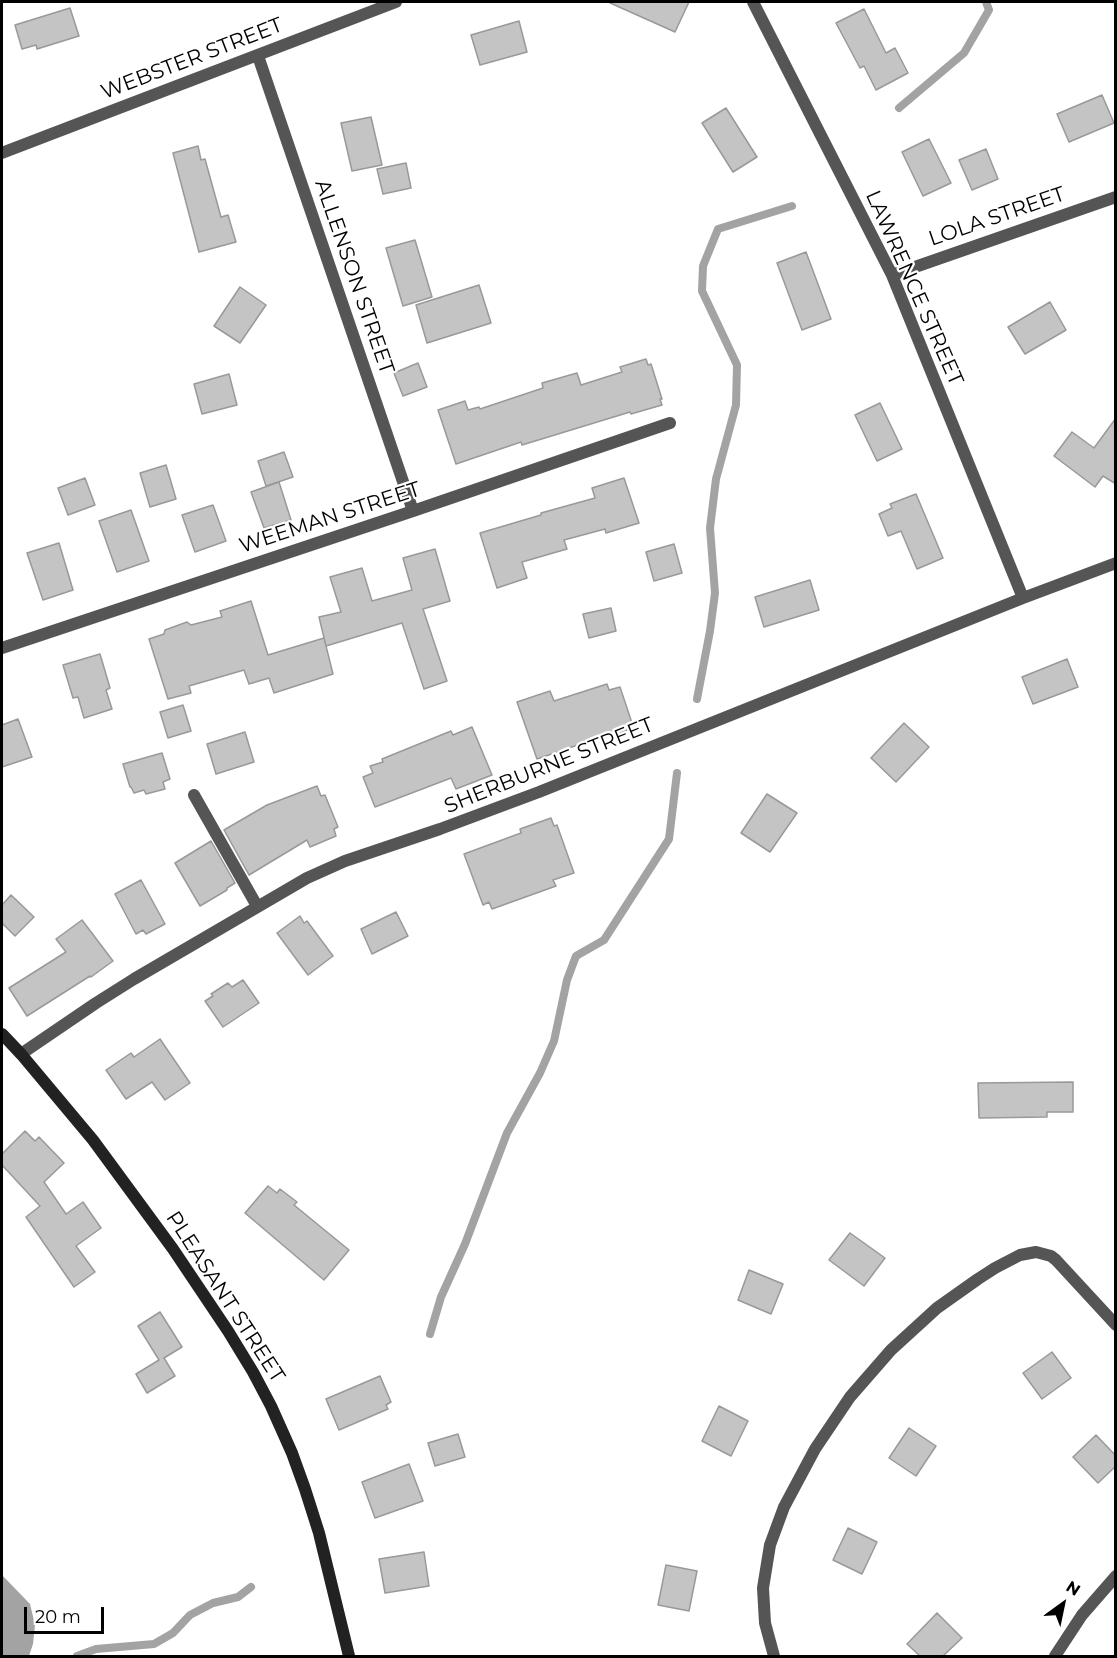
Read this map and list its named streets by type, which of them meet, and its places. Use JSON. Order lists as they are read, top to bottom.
{
  "streets": {
    "main road": ["PLEASANT STREET"],
    "street": [
      "WEBSTER STREET",
      "LOLA STREET",
      "ALLENSON STREET",
      "LAWRENCE STREET",
      "WEEMAN STREET",
      "SHERBURNE STREET"
    ]
  },
  "crossings": [
    ["WEBSTER STREET", "ALLENSON STREET"],
    ["LOLA STREET", "LAWRENCE STREET"],
    ["ALLENSON STREET", "WEEMAN STREET"],
    ["LAWRENCE STREET", "SHERBURNE STREET"],
    ["SHERBURNE STREET", "PLEASANT STREET"]
  ],
  "scale_bar": "20 m",
  "north": "top right"
}
